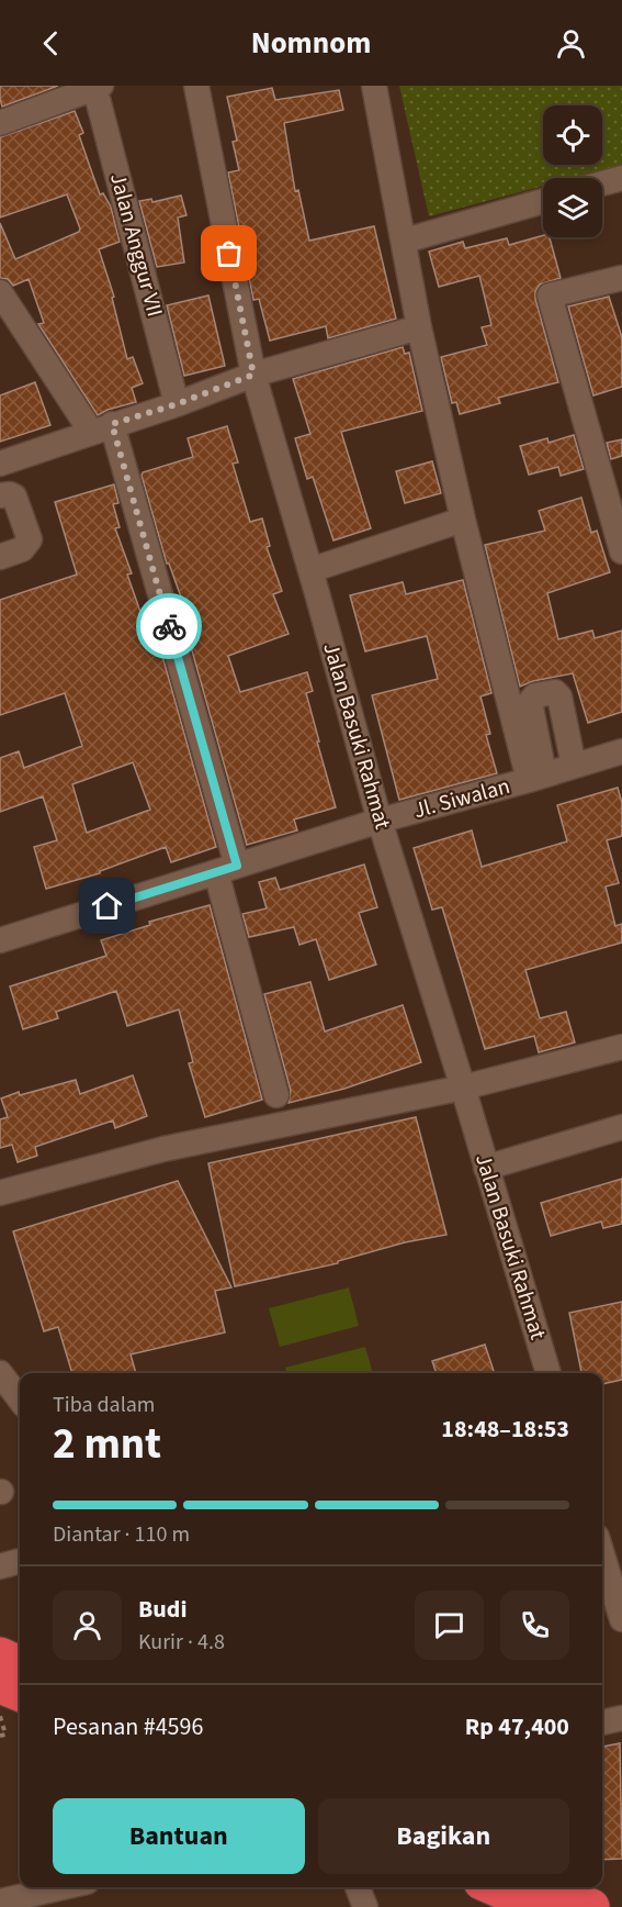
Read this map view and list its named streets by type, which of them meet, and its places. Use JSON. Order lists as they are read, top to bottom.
{
  "streets": {
    "street": ["Jalan Anggur VII", "Jalan Basuki Rahmat", "Jl. Siwalan"]
  },
  "crossings": [
    ["Jalan Basuki Rahmat", "Jl. Siwalan"]
  ],
  "page": {
    "header": "Nomnom",
    "heading": ["2 mnt", "Tiba dalam", "18:48–18:53"],
    "panel": [
      "Budi",
      "Kurir · 4.8",
      "Pesanan #4596",
      "Rp 47,400"
    ],
    "bar": "Diantar · 110 m",
    "buttons": ["Bantuan", "Bagikan"]
  }
}
